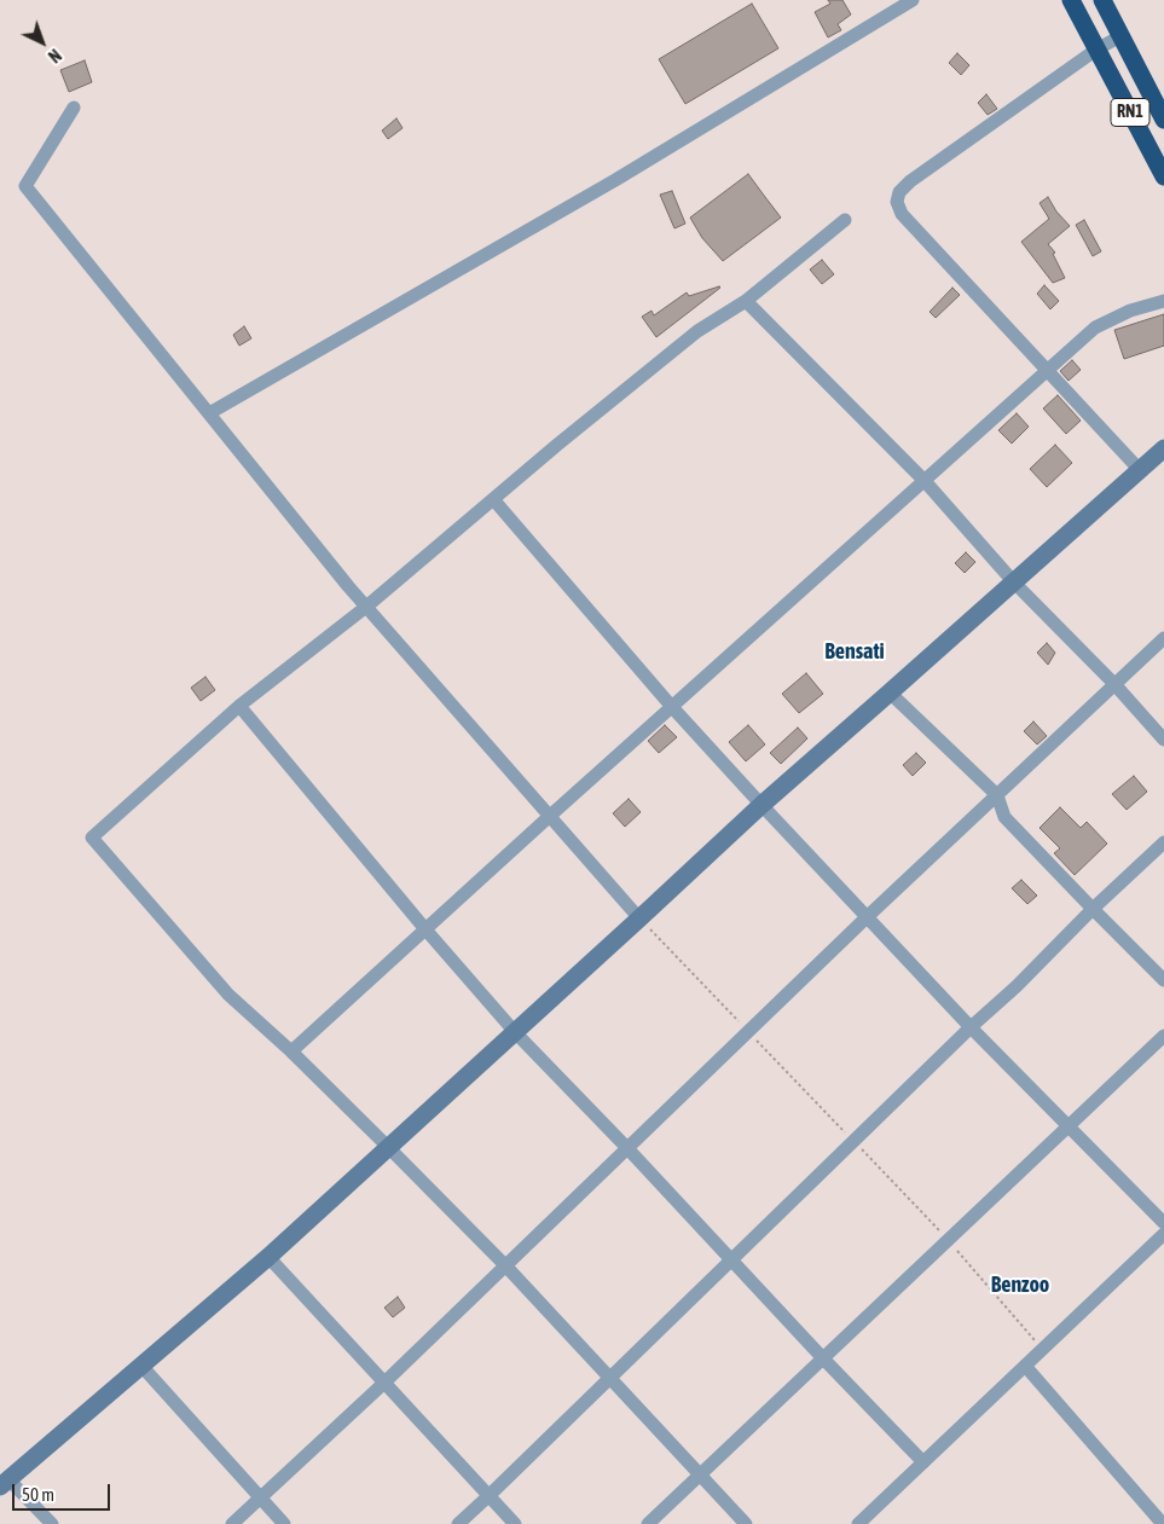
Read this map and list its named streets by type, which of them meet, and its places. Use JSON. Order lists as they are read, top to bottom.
{
  "streets": {
    "highway": ["RN1"]
  },
  "districts": ["Bensati", "Benzoo"],
  "scale_bar": "50 m",
  "north": "bottom right"
}
